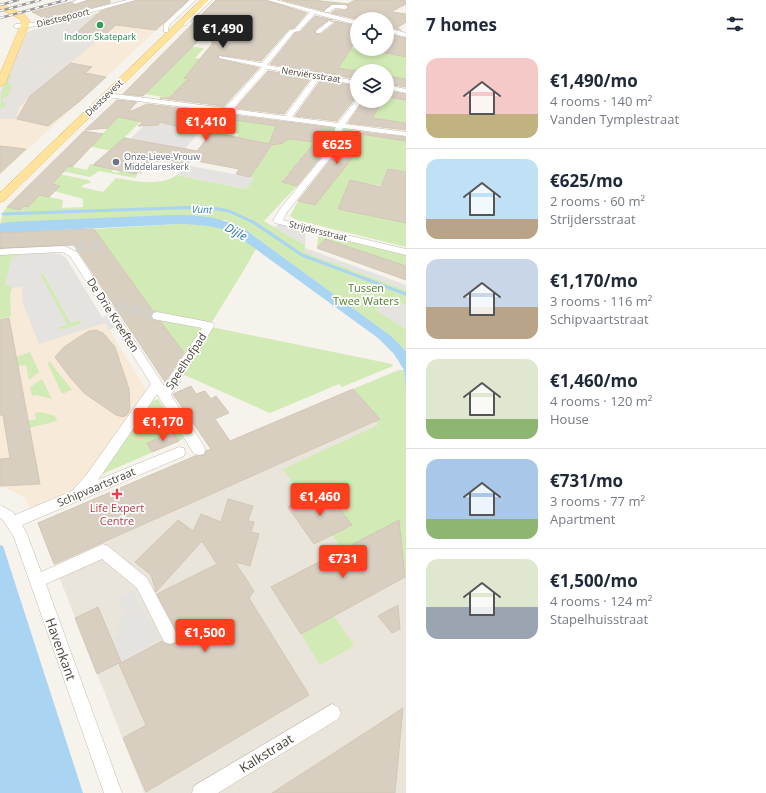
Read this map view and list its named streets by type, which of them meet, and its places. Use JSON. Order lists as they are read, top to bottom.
{
  "streets": {
    "main road": ["Diestsevest"],
    "street": [
      "Diestsepoort",
      "Nerviërsstraat",
      "Strijdersstraat",
      "De Drie Kreeften",
      "Speelhofpad",
      "Schipvaartstraat",
      "Havenkant",
      "Kalkstraat"
    ]
  },
  "crossings": [
    ["De Drie Kreeften", "Speelhofpad"],
    ["Schipvaartstraat", "Havenkant"]
  ],
  "water": ["Vunt", "Dijle"],
  "parks": ["Tussen Twee Waters"],
  "places": {
    "other": ["Indoor Skatepark", "Onze-Lieve-Vrouw Middelareskerk"],
    "health": ["Life Expert Centre"]
  },
  "page": {
    "heading": "7 homes",
    "price": [
      "€1,490",
      "€1,410",
      "€625",
      "€1,170",
      "€1,460",
      "€731",
      "€1,500"
    ],
    "list": [
      {
        "name": "€1,490/mo",
        "note": "4 rooms · 140 m² · Vanden Tymplestraat"
      },
      {
        "name": "€625/mo",
        "note": "2 rooms · 60 m² · Strijdersstraat"
      },
      {
        "name": "€1,170/mo",
        "note": "3 rooms · 116 m² · Schipvaartstraat"
      },
      {
        "name": "€1,460/mo",
        "note": "4 rooms · 120 m² · House"
      },
      {
        "name": "€731/mo",
        "note": "3 rooms · 77 m² · Apartment"
      },
      {
        "name": "€1,500/mo",
        "note": "4 rooms · 124 m² · Stapelhuisstraat"
      }
    ]
  }
}
